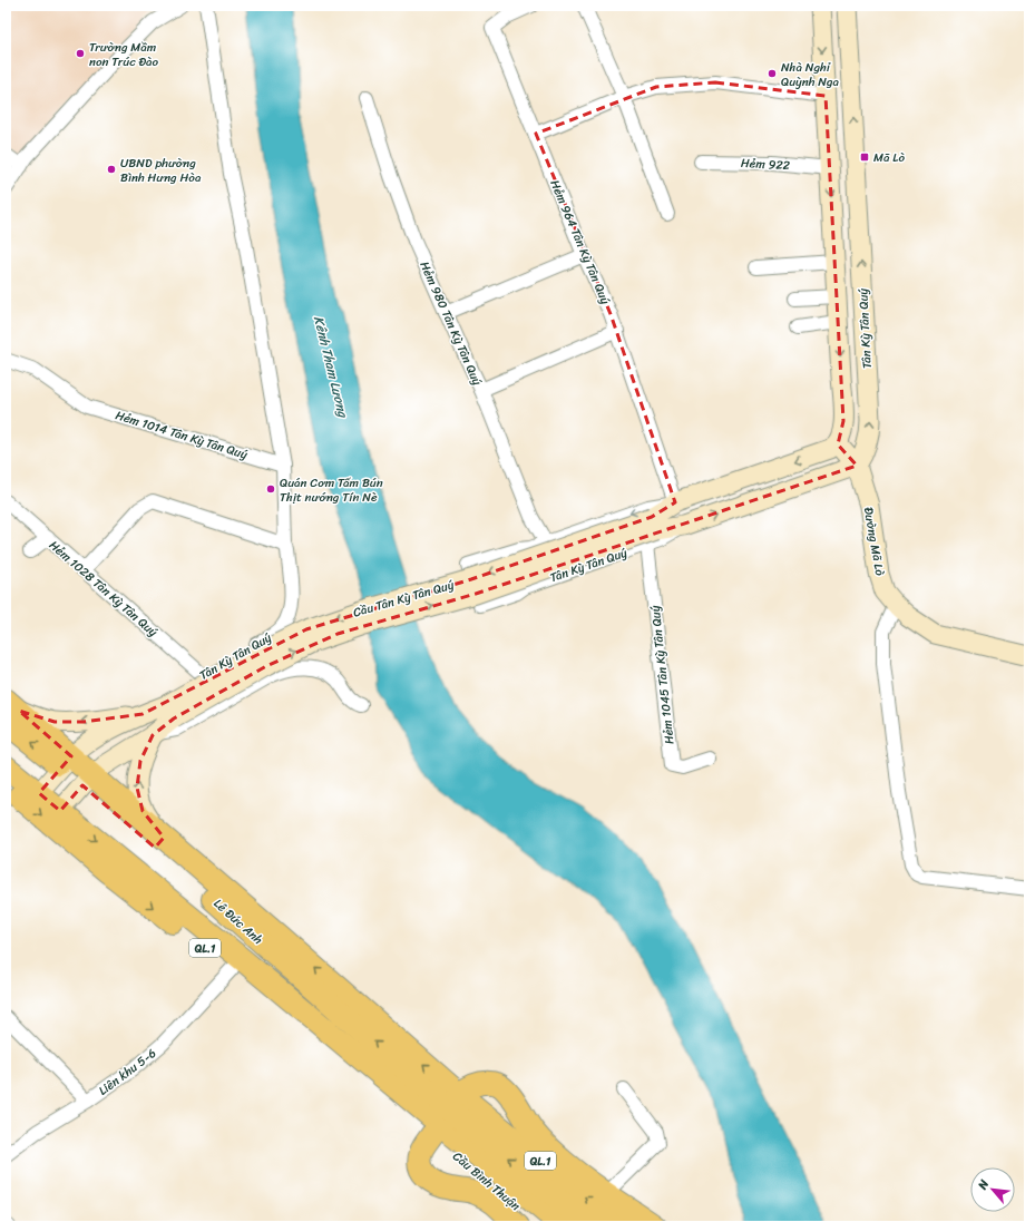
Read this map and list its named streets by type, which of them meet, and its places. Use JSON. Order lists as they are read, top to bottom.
{
  "streets": {
    "highway": ["Lê Đức Anh", "QL.1", "Cầu Bình Thuận"],
    "main road": ["Tân Kỳ Tân Quý", "Đường Mã Lò", "Cầu Tân Kỳ Tân Quý"],
    "street": [
      "Hẻm 922",
      "Hẻm 964 Tân Kỳ Tân Quý",
      "Hẻm 980 Tân Kỳ Tân Quý",
      "Hẻm 1014 Tân Kỳ Tân Quý",
      "Hẻm 1028 Tân Kỳ Tân Quý",
      "Hẻm 1045 Tân Kỳ Tân Quý",
      "Liên khu 5-6"
    ]
  },
  "crossings": [
    ["Hẻm 964 Tân Kỳ Tân Quý", "Tân Kỳ Tân Quý"],
    ["Hẻm 980 Tân Kỳ Tân Quý", "Tân Kỳ Tân Quý"],
    ["Tân Kỳ Tân Quý", "Đường Mã Lò"],
    ["Tân Kỳ Tân Quý", "Hẻm 1028 Tân Kỳ Tân Quý"],
    ["Tân Kỳ Tân Quý", "Cầu Tân Kỳ Tân Quý"],
    ["Tân Kỳ Tân Quý", "Hẻm 1045 Tân Kỳ Tân Quý"],
    ["Tân Kỳ Tân Quý", "Lê Đức Anh"],
    ["Tân Kỳ Tân Quý", "QL.1"],
    ["Cầu Tân Kỳ Tân Quý", "Hẻm 1045 Tân Kỳ Tân Quý"],
    ["Lê Đức Anh", "QL.1"],
    ["Lê Đức Anh", "Cầu Bình Thuận"],
    ["QL.1", "Liên khu 5-6"],
    ["QL.1", "Cầu Bình Thuận"]
  ],
  "water": ["Kênh Tham Lương"],
  "places": {
    "other": [
      "Trường Mầm non Trúc Đào",
      "Nhà Nghỉ Quỳnh Nga",
      "UBND phường Bình Hưng Hòa",
      "Quán Cơm Tấm Bún Thịt nướng Tín Nè"
    ],
    "transit": ["Mã Lò"]
  },
  "north": "top left"
}
